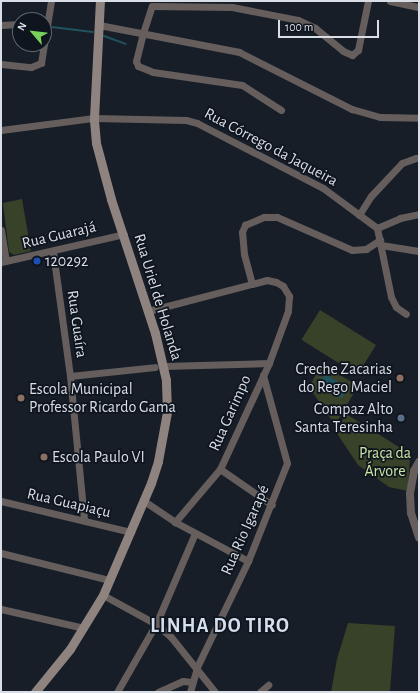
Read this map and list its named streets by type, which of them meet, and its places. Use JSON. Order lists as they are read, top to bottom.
{
  "streets": {
    "main road": ["Rua Uriel de Holanda"],
    "street": [
      "Rua Córrego da Jaqueira",
      "Rua Guarajá",
      "Rua Guaíra",
      "Rua Garimpo",
      "Rua Guapiaçu",
      "Rua Rio Igarapé"
    ]
  },
  "crossings": [
    ["Rua Córrego da Jaqueira", "Rua Uriel de Holanda"],
    ["Rua Guarajá", "Rua Uriel de Holanda"],
    ["Rua Guarajá", "Rua Guaíra"],
    ["Rua Uriel de Holanda", "Rua Guapiaçu"],
    ["Rua Guaíra", "Rua Guapiaçu"],
    ["Rua Garimpo", "Rua Rio Igarapé"]
  ],
  "districts": ["LINHA DO TIRO"],
  "parks": ["Praça da Árvore"],
  "places": [
    "120292",
    "Creche Zacarias do Rego Maciel",
    "Escola Municipal Professor Ricardo Gama",
    "Compaz Alto Santa Teresinha",
    "Escola Paulo VI"
  ],
  "scale_bar": "100 m",
  "north": "top left"
}
